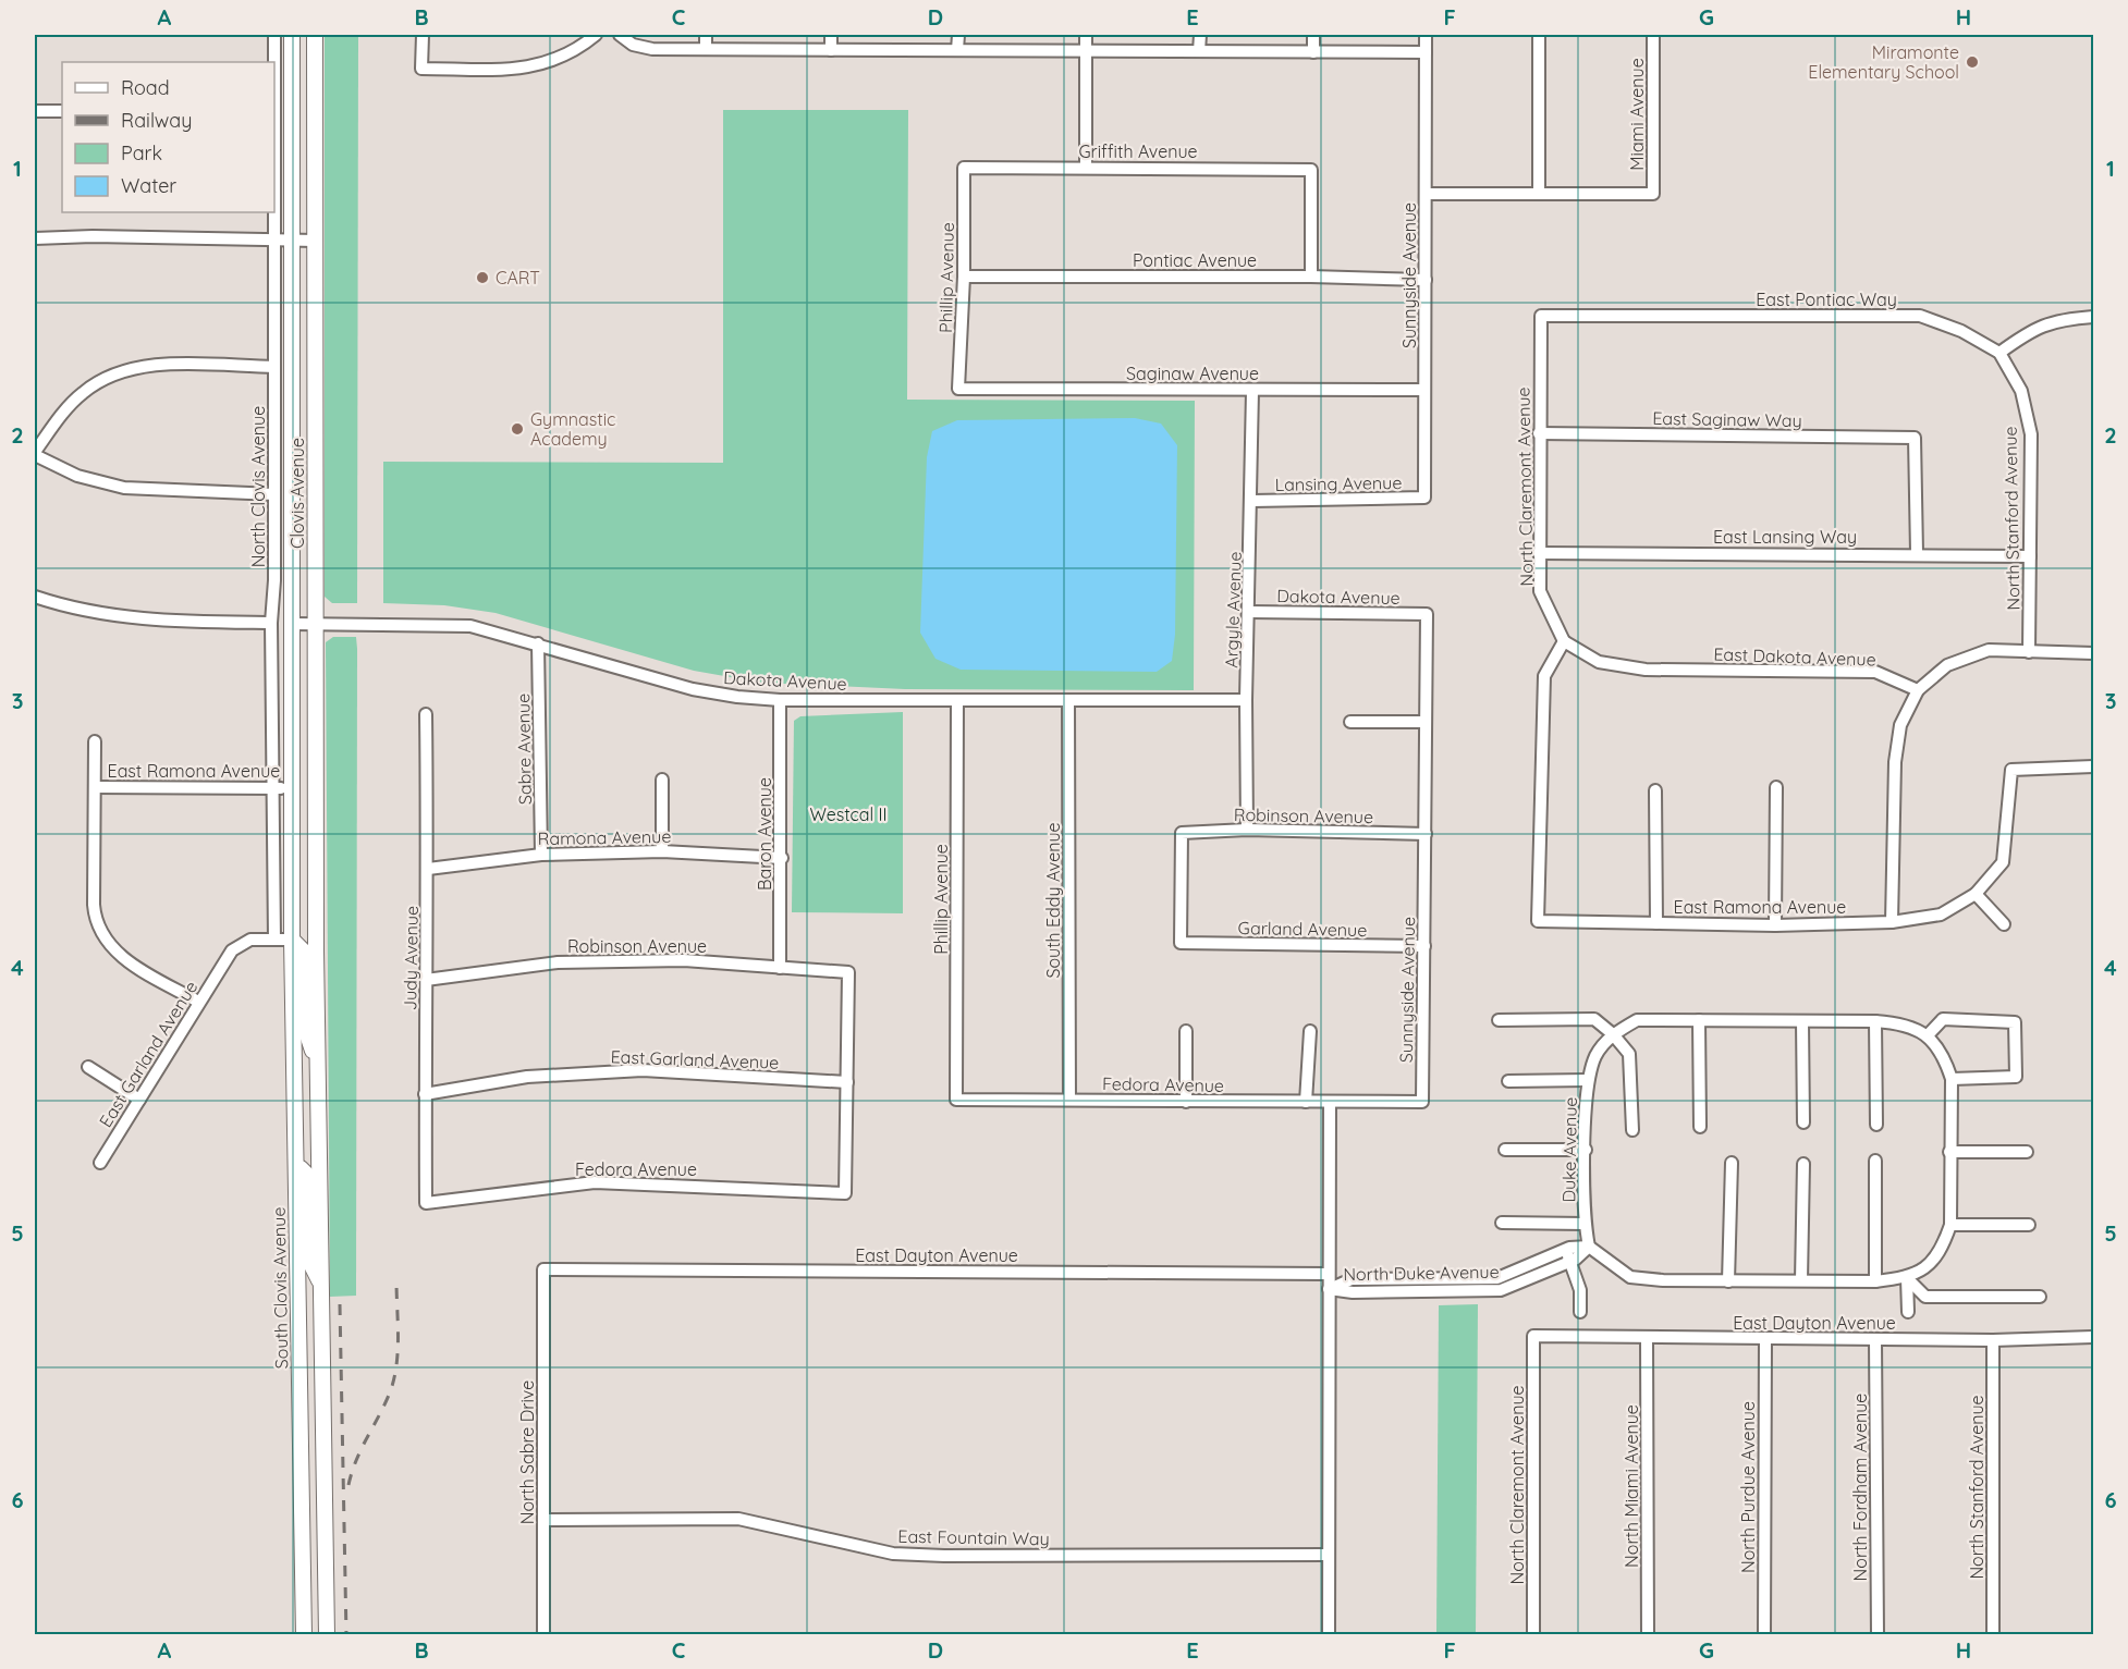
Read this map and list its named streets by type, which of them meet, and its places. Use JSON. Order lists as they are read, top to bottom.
{
  "streets": {
    "main road": ["Clovis Avenue", "South Clovis Avenue"],
    "street": [
      "Miami Avenue",
      "Griffith Avenue",
      "Pontiac Avenue",
      "Sunnyside Avenue",
      "Phillip Avenue",
      "East Pontiac Way",
      "Saginaw Avenue",
      "East Saginaw Way",
      "Lansing Avenue",
      "North Clovis Avenue",
      "North Claremont Avenue",
      "North Stanford Avenue",
      "East Lansing Way",
      "Dakota Avenue",
      "Argyle Avenue",
      "East Dakota Avenue",
      "Sabre Avenue",
      "East Ramona Avenue",
      "Robinson Avenue",
      "Baron Avenue",
      "Ramona Avenue",
      "South Eddy Avenue",
      "Garland Avenue",
      "Judy Avenue",
      "East Garland Avenue",
      "Fedora Avenue",
      "Duke Avenue",
      "East Dayton Avenue",
      "North Duke Avenue",
      "North Sabre Drive",
      "North Miami Avenue",
      "North Purdue Avenue",
      "North Fordham Avenue",
      "East Fountain Way"
    ]
  },
  "crossings": [
    ["Griffith Avenue", "Pontiac Avenue"],
    ["Griffith Avenue", "Phillip Avenue"],
    ["Pontiac Avenue", "Sunnyside Avenue"],
    ["Pontiac Avenue", "Phillip Avenue"],
    ["Sunnyside Avenue", "Saginaw Avenue"],
    ["Sunnyside Avenue", "Lansing Avenue"],
    ["Sunnyside Avenue", "Dakota Avenue"],
    ["Sunnyside Avenue", "Robinson Avenue"],
    ["Sunnyside Avenue", "Garland Avenue"],
    ["Sunnyside Avenue", "Fedora Avenue"],
    ["Phillip Avenue", "Saginaw Avenue"],
    ["Phillip Avenue", "Dakota Avenue"],
    ["Phillip Avenue", "Fedora Avenue"],
    ["East Pontiac Way", "North Claremont Avenue"],
    ["East Pontiac Way", "North Stanford Avenue"],
    ["Saginaw Avenue", "Argyle Avenue"],
    ["East Saginaw Way", "North Claremont Avenue"],
    ["East Saginaw Way", "East Lansing Way"],
    ["Lansing Avenue", "Argyle Avenue"],
    ["North Clovis Avenue", "East Ramona Avenue"],
    ["North Clovis Avenue", "East Garland Avenue"],
    ["North Claremont Avenue", "East Lansing Way"],
    ["North Claremont Avenue", "East Dakota Avenue"],
    ["North Claremont Avenue", "East Ramona Avenue"],
    ["North Claremont Avenue", "East Dayton Avenue"],
    ["Clovis Avenue", "Dakota Avenue"],
    ["Clovis Avenue", "East Ramona Avenue"],
    ["Clovis Avenue", "East Garland Avenue"],
    ["Clovis Avenue", "South Clovis Avenue"],
    ["North Stanford Avenue", "East Lansing Way"],
    ["North Stanford Avenue", "East Dayton Avenue"],
    ["Dakota Avenue", "Argyle Avenue"],
    ["Dakota Avenue", "Sabre Avenue"],
    ["Dakota Avenue", "Baron Avenue"],
    ["Dakota Avenue", "South Eddy Avenue"],
    ["Argyle Avenue", "Robinson Avenue"],
    ["East Dakota Avenue", "East Ramona Avenue"],
    ["Sabre Avenue", "Ramona Avenue"],
    ["Robinson Avenue", "Baron Avenue"],
    ["Robinson Avenue", "Garland Avenue"],
    ["Robinson Avenue", "Judy Avenue"],
    ["Robinson Avenue", "East Garland Avenue"],
    ["Robinson Avenue", "Fedora Avenue"],
    ["Baron Avenue", "Ramona Avenue"],
    ["Ramona Avenue", "Judy Avenue"],
    ["South Eddy Avenue", "Fedora Avenue"],
    ["Judy Avenue", "East Garland Avenue"],
    ["Judy Avenue", "Fedora Avenue"],
    ["East Garland Avenue", "Fedora Avenue"],
    ["East Garland Avenue", "South Clovis Avenue"],
    ["Duke Avenue", "North Duke Avenue"],
    ["East Dayton Avenue", "North Duke Avenue"],
    ["East Dayton Avenue", "North Sabre Drive"],
    ["East Dayton Avenue", "North Miami Avenue"],
    ["East Dayton Avenue", "North Purdue Avenue"],
    ["East Dayton Avenue", "North Fordham Avenue"],
    ["North Duke Avenue", "East Fountain Way"],
    ["North Sabre Drive", "East Fountain Way"]
  ],
  "parks": ["Westcal II"],
  "places": ["Miramonte Elementary School", "CART", "Gymnastic Academy"],
  "legend": [
    "Road",
    "Railway",
    "Park",
    "Water"
  ],
  "grid": {
    "columns": [
      "A",
      "B",
      "C",
      "D",
      "E",
      "F",
      "G",
      "H"
    ],
    "rows": [
      "1",
      "2",
      "3",
      "4",
      "5",
      "6"
    ]
  }
}
